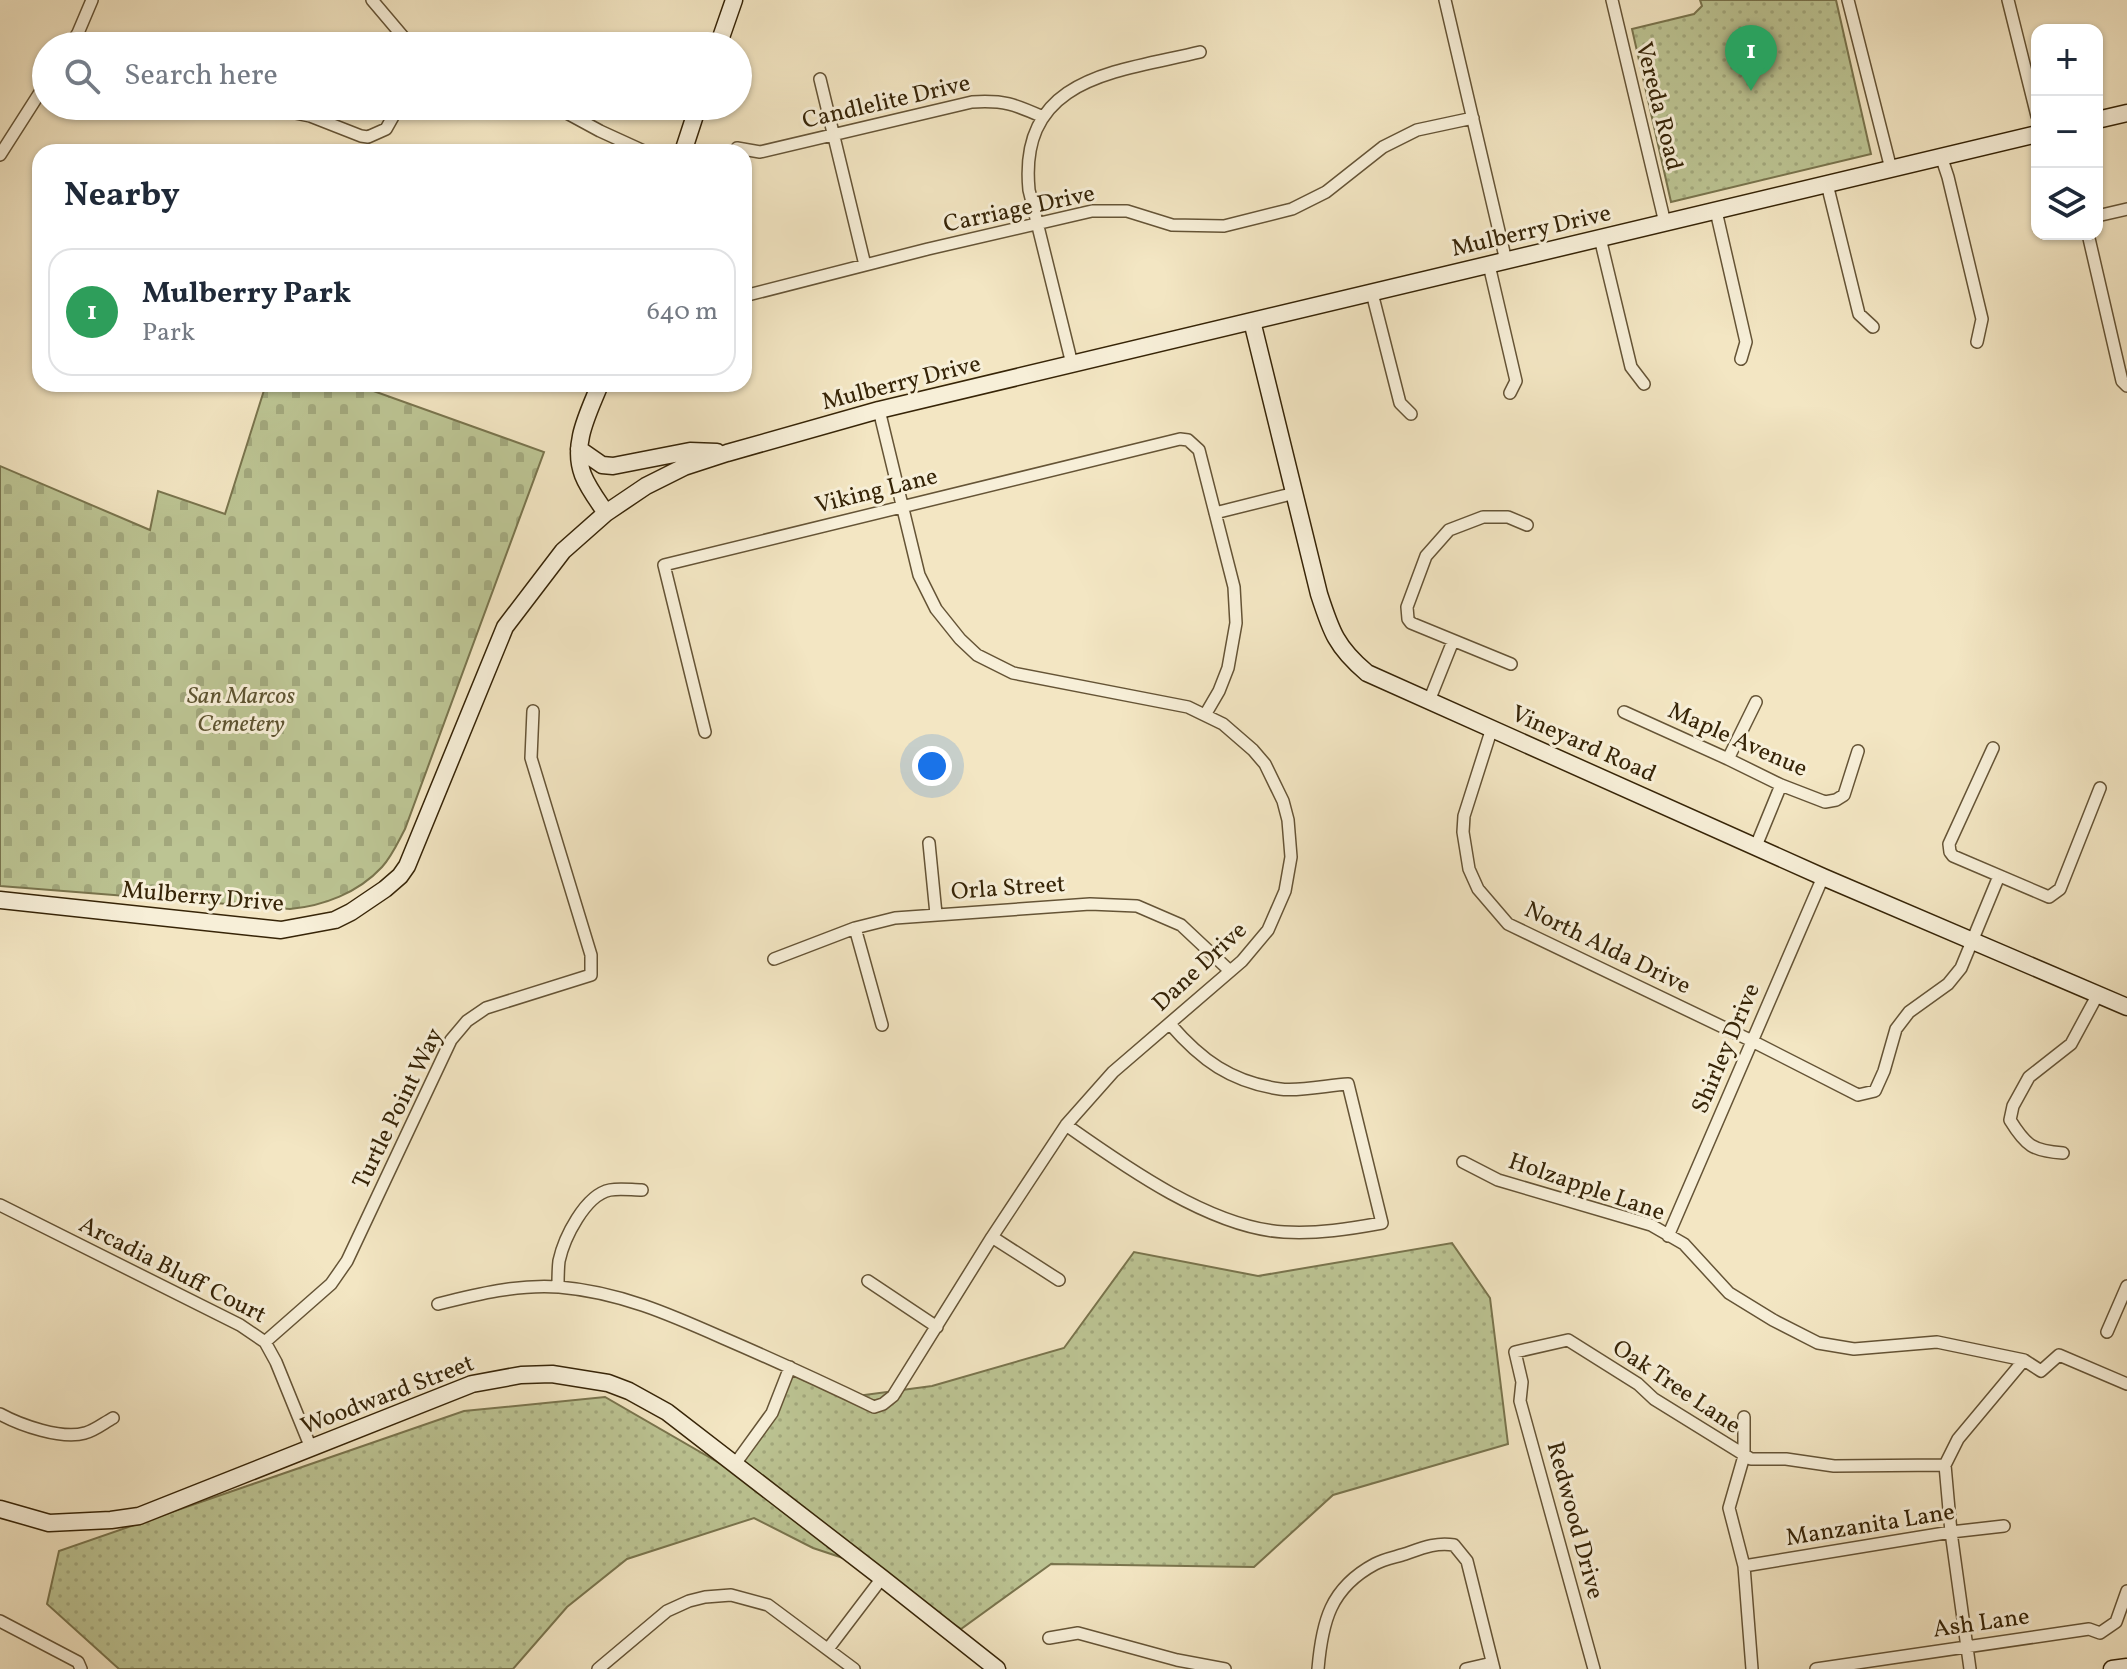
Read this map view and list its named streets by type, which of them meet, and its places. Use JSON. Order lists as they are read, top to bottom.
{
  "streets": {
    "street": [
      "Candlelite Drive",
      "Vereda Road",
      "Carriage Drive",
      "Mulberry Drive",
      "Viking Lane",
      "Maple Avenue",
      "Vineyard Road",
      "Orla Street",
      "North Alda Drive",
      "Dane Drive",
      "Shirley Drive",
      "Turtle Point Way",
      "Holzapple Lane",
      "Arcadia Bluff Court",
      "Oak Tree Lane",
      "Woodward Street",
      "Redwood Drive",
      "Manzanita Lane",
      "Ash Lane"
    ]
  },
  "crossings": [
    ["Vereda Road", "Mulberry Drive"],
    ["Mulberry Drive", "Vineyard Road"],
    ["Mulberry Drive", "Dane Drive"],
    ["Viking Lane", "Dane Drive"],
    ["Vineyard Road", "North Alda Drive"],
    ["Vineyard Road", "Shirley Drive"],
    ["Orla Street", "Dane Drive"],
    ["North Alda Drive", "Shirley Drive"],
    ["Shirley Drive", "Holzapple Lane"],
    ["Turtle Point Way", "Arcadia Bluff Court"],
    ["Arcadia Bluff Court", "Woodward Street"],
    ["Oak Tree Lane", "Redwood Drive"]
  ],
  "parks": ["San Marcos Cemetery"],
  "page": {
    "map_buttons": ["+", "−"],
    "pins": "1",
    "search": "Search here",
    "heading": "Nearby",
    "list": [
      {
        "mark": "1",
        "name": "Mulberry Park",
        "note": "Park",
        "value": "640 m"
      }
    ]
  }
}
